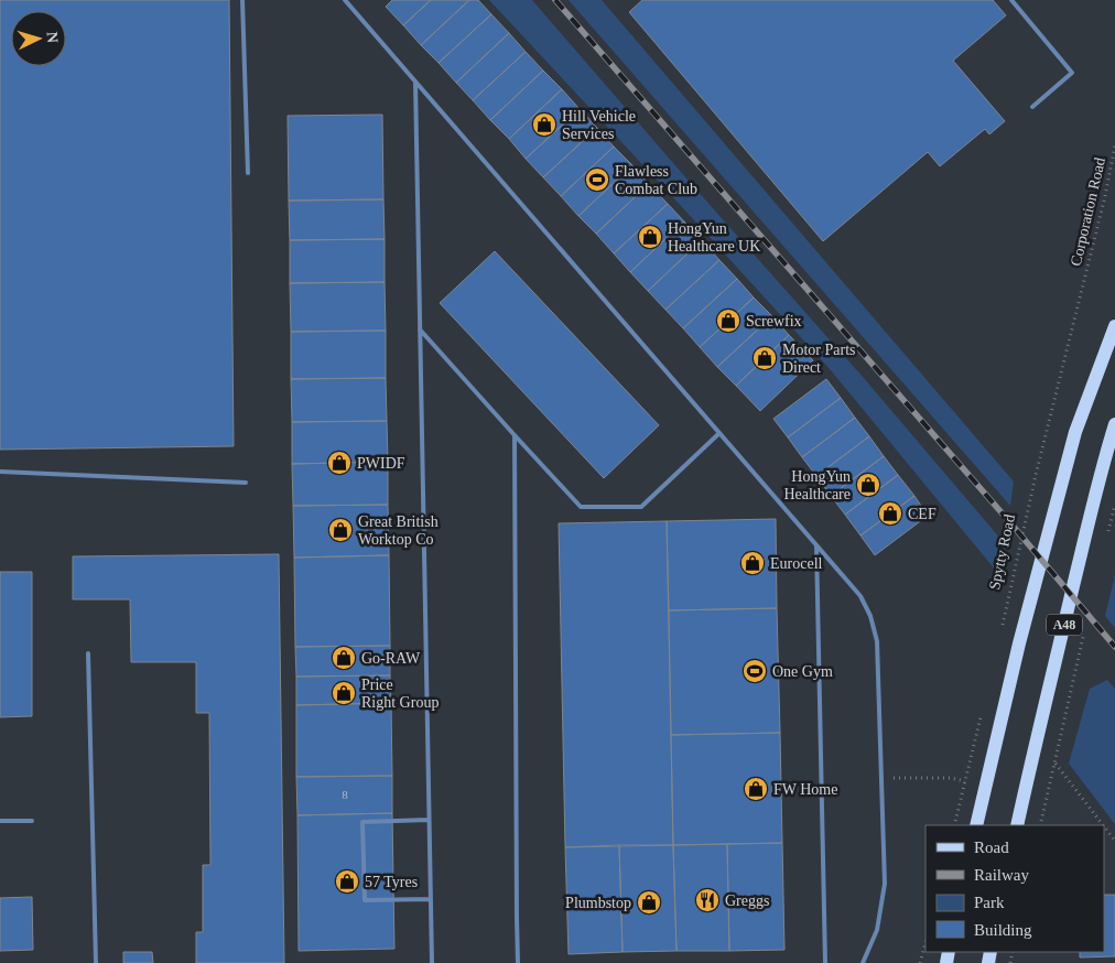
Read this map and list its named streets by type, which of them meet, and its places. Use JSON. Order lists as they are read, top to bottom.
{
  "streets": {
    "main road": ["A48"],
    "path": ["Corporation Road", "Spytty Road"]
  },
  "crossings": [
    ["Corporation Road", "Spytty Road"]
  ],
  "places": {
    "shop": [
      "Hill Vehicle Services",
      "HongYun Healthcare UK",
      "Screwfix",
      "Motor Parts Direct",
      "PWIDF",
      "HongYun Healthcare",
      "CEF",
      "Great British Worktop Co",
      "Eurocell",
      "Go-RAW",
      "Price Right Group",
      "FW Home",
      "57 Tyres",
      "Plumbstop"
    ],
    "sports": ["Flawless Combat Club", "One Gym"],
    "restaurant": ["Greggs"]
  },
  "house_numbers": ["8"],
  "legend": [
    "Road",
    "Railway",
    "Park",
    "Building"
  ],
  "north": "right"
}
